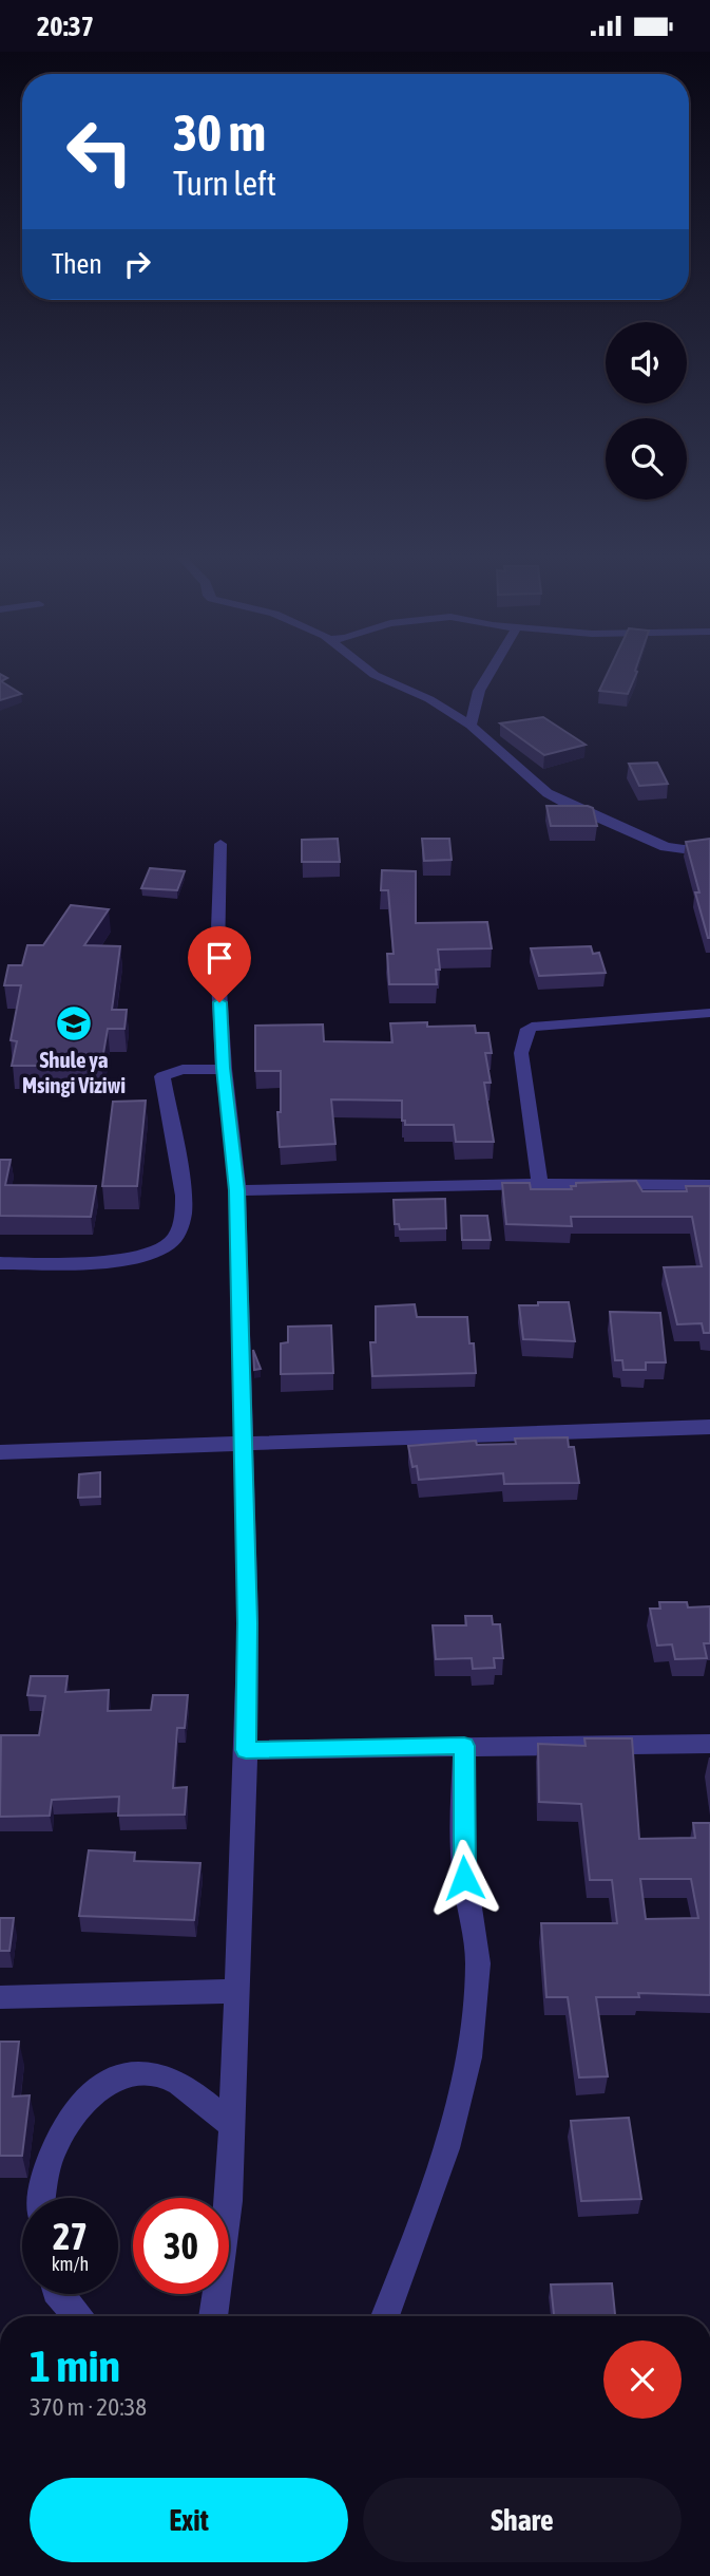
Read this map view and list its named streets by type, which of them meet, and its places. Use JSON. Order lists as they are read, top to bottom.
{
  "places": {
    "school or university": ["Shule ya Msingi Viziwi"]
  },
  "page": {
    "status": "20:37",
    "turn": ["30 m", "Turn left"],
    "then": "Then",
    "speed": "27 km/h",
    "limit": "30",
    "heading": ["1 min", "370 m · 20:38"],
    "buttons": ["Exit", "Share"]
  }
}
